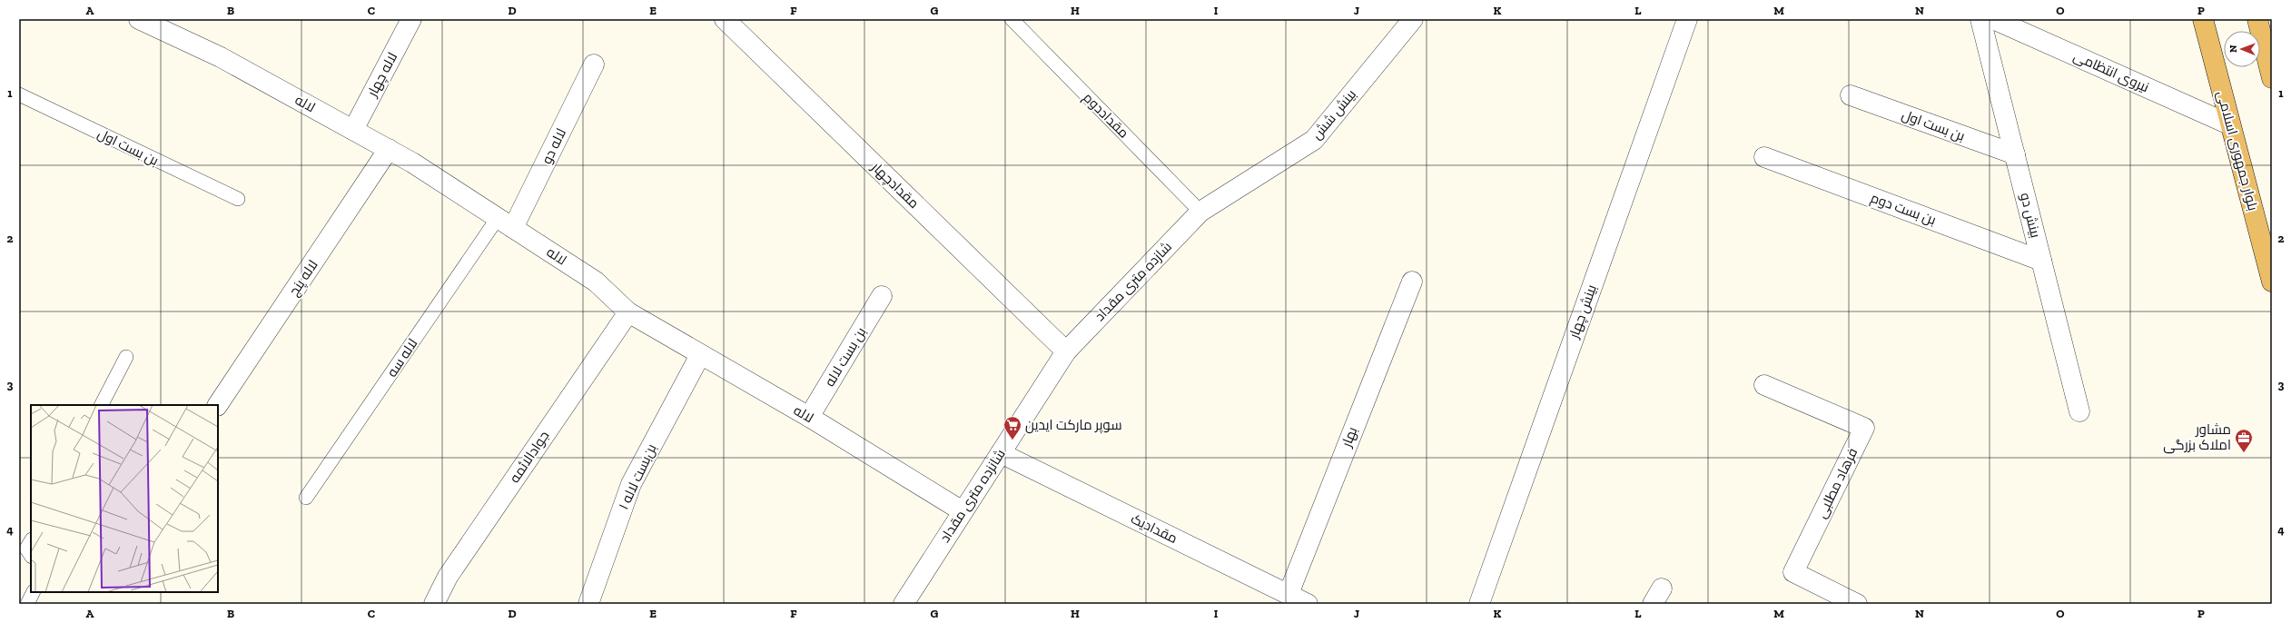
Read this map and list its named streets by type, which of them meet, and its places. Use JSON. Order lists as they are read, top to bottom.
{
  "streets": {
    "highway": ["بلوار جمهوری اسلامی"],
    "street": [
      "نیروی انتظامی",
      "لاله چهار",
      "لاله",
      "بینش شش",
      "بن بست اول",
      "لاله دو",
      "مقدادچهار",
      "بن بست دوم",
      "بینش دو",
      "لاله پنج",
      "شازده متری مقداد",
      "بینش چهار",
      "بن بست لاله",
      "بهار",
      "جوادالائمه",
      "بن‌بست لاله ۱",
      "فرهاد مطلبی",
      "شانزده متری مقداد",
      "مقدادیک"
    ],
    "lane": ["مقداددوم", "لاله سه"]
  },
  "crossings": [
    ["نیروی انتظامی", "بلوار جمهوری اسلامی"],
    ["لاله چهار", "لاله"],
    ["لاله", "لاله دو"],
    ["لاله", "لاله پنج"],
    ["لاله", "بن بست لاله"],
    ["لاله", "لاله سه"],
    ["لاله", "جوادالائمه"],
    ["لاله", "بن‌بست لاله ۱"],
    ["لاله", "شانزده متری مقداد"],
    ["بینش شش", "مقداددوم"],
    ["بینش شش", "شازده متری مقداد"],
    ["مقداددوم", "شازده متری مقداد"],
    ["بن بست اول", "بینش دو"],
    ["لاله دو", "لاله سه"],
    ["مقدادچهار", "شازده متری مقداد"],
    ["مقدادچهار", "شانزده متری مقداد"],
    ["بن بست دوم", "بینش دو"],
    ["شازده متری مقداد", "شانزده متری مقداد"],
    ["بهار", "مقدادیک"],
    ["شانزده متری مقداد", "مقدادیک"]
  ],
  "places": {
    "supermarket": ["سوپر مارکت ایدین"],
    "office": ["مشاور املاک بزرگی"]
  },
  "north": "left",
  "grid": {
    "columns": [
      "A",
      "B",
      "C",
      "D",
      "E",
      "F",
      "G",
      "H",
      "I",
      "J",
      "K",
      "L",
      "M",
      "N",
      "O",
      "P"
    ],
    "rows": [
      "1",
      "2",
      "3",
      "4"
    ]
  }
}
